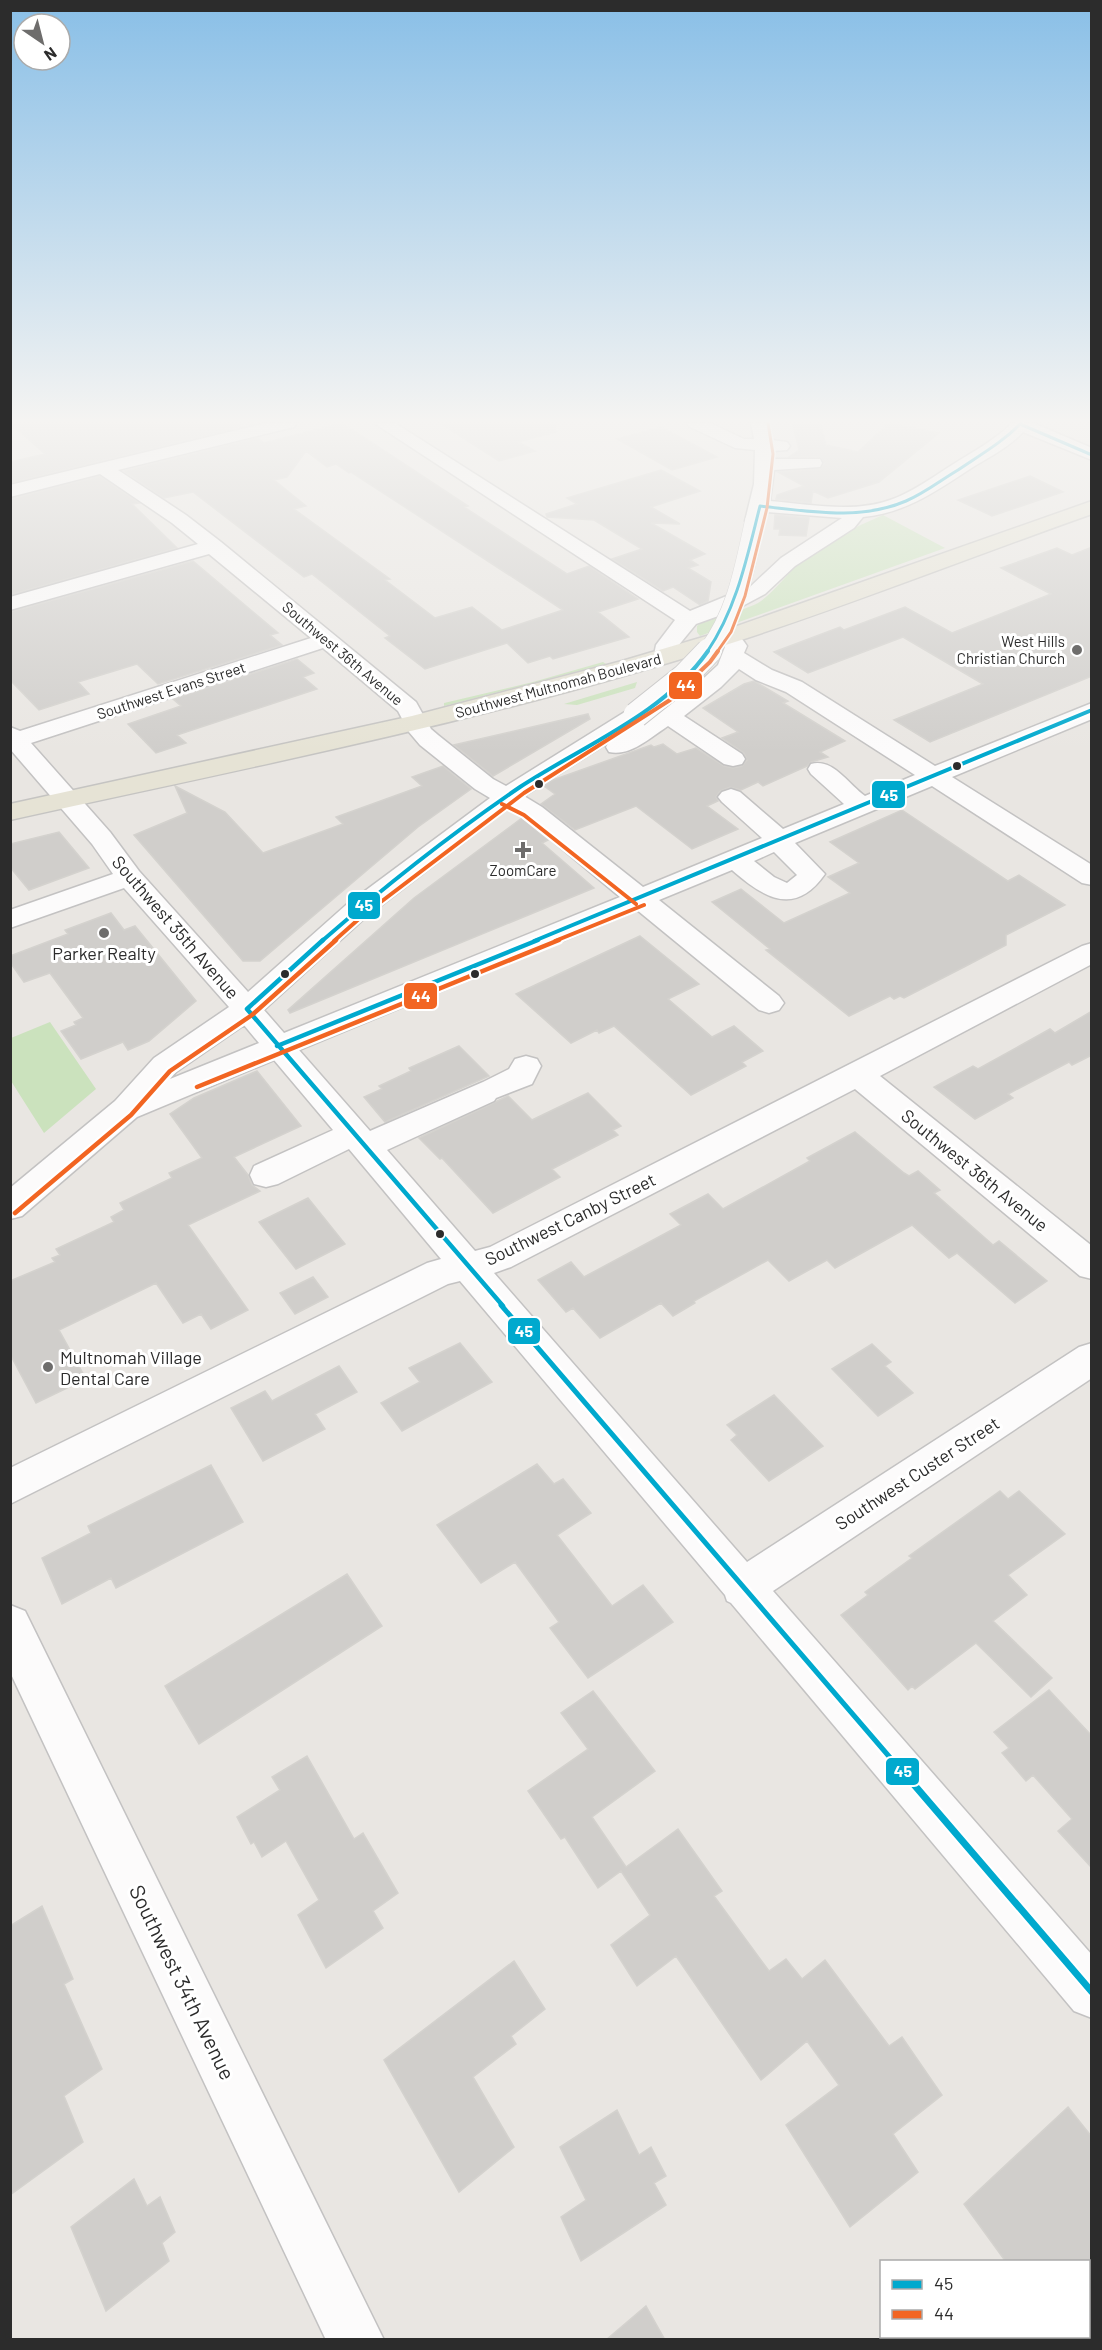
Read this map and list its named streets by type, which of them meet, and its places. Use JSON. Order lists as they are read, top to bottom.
{
  "streets": {
    "main road": ["Southwest Multnomah Boulevard"],
    "street": [
      "Southwest 36th Avenue",
      "Southwest Evans Street",
      "Southwest 35th Avenue",
      "Southwest Canby Street",
      "Southwest Custer Street",
      "Southwest 34th Avenue"
    ]
  },
  "crossings": [
    ["Southwest 36th Avenue", "Southwest Multnomah Boulevard"],
    ["Southwest 36th Avenue", "Southwest Evans Street"],
    ["Southwest 36th Avenue", "Southwest Canby Street"],
    ["Southwest Multnomah Boulevard", "Southwest 35th Avenue"],
    ["Southwest Evans Street", "Southwest 35th Avenue"],
    ["Southwest 35th Avenue", "Southwest Canby Street"],
    ["Southwest 35th Avenue", "Southwest Custer Street"]
  ],
  "places": {
    "other": ["West Hills Christian Church", "Parker Realty", "Multnomah Village Dental Care"],
    "health": ["ZoomCare"]
  },
  "lines": ["transit line 45", "transit line 44"],
  "legend": ["45", "44"],
  "north": "bottom right"
}
